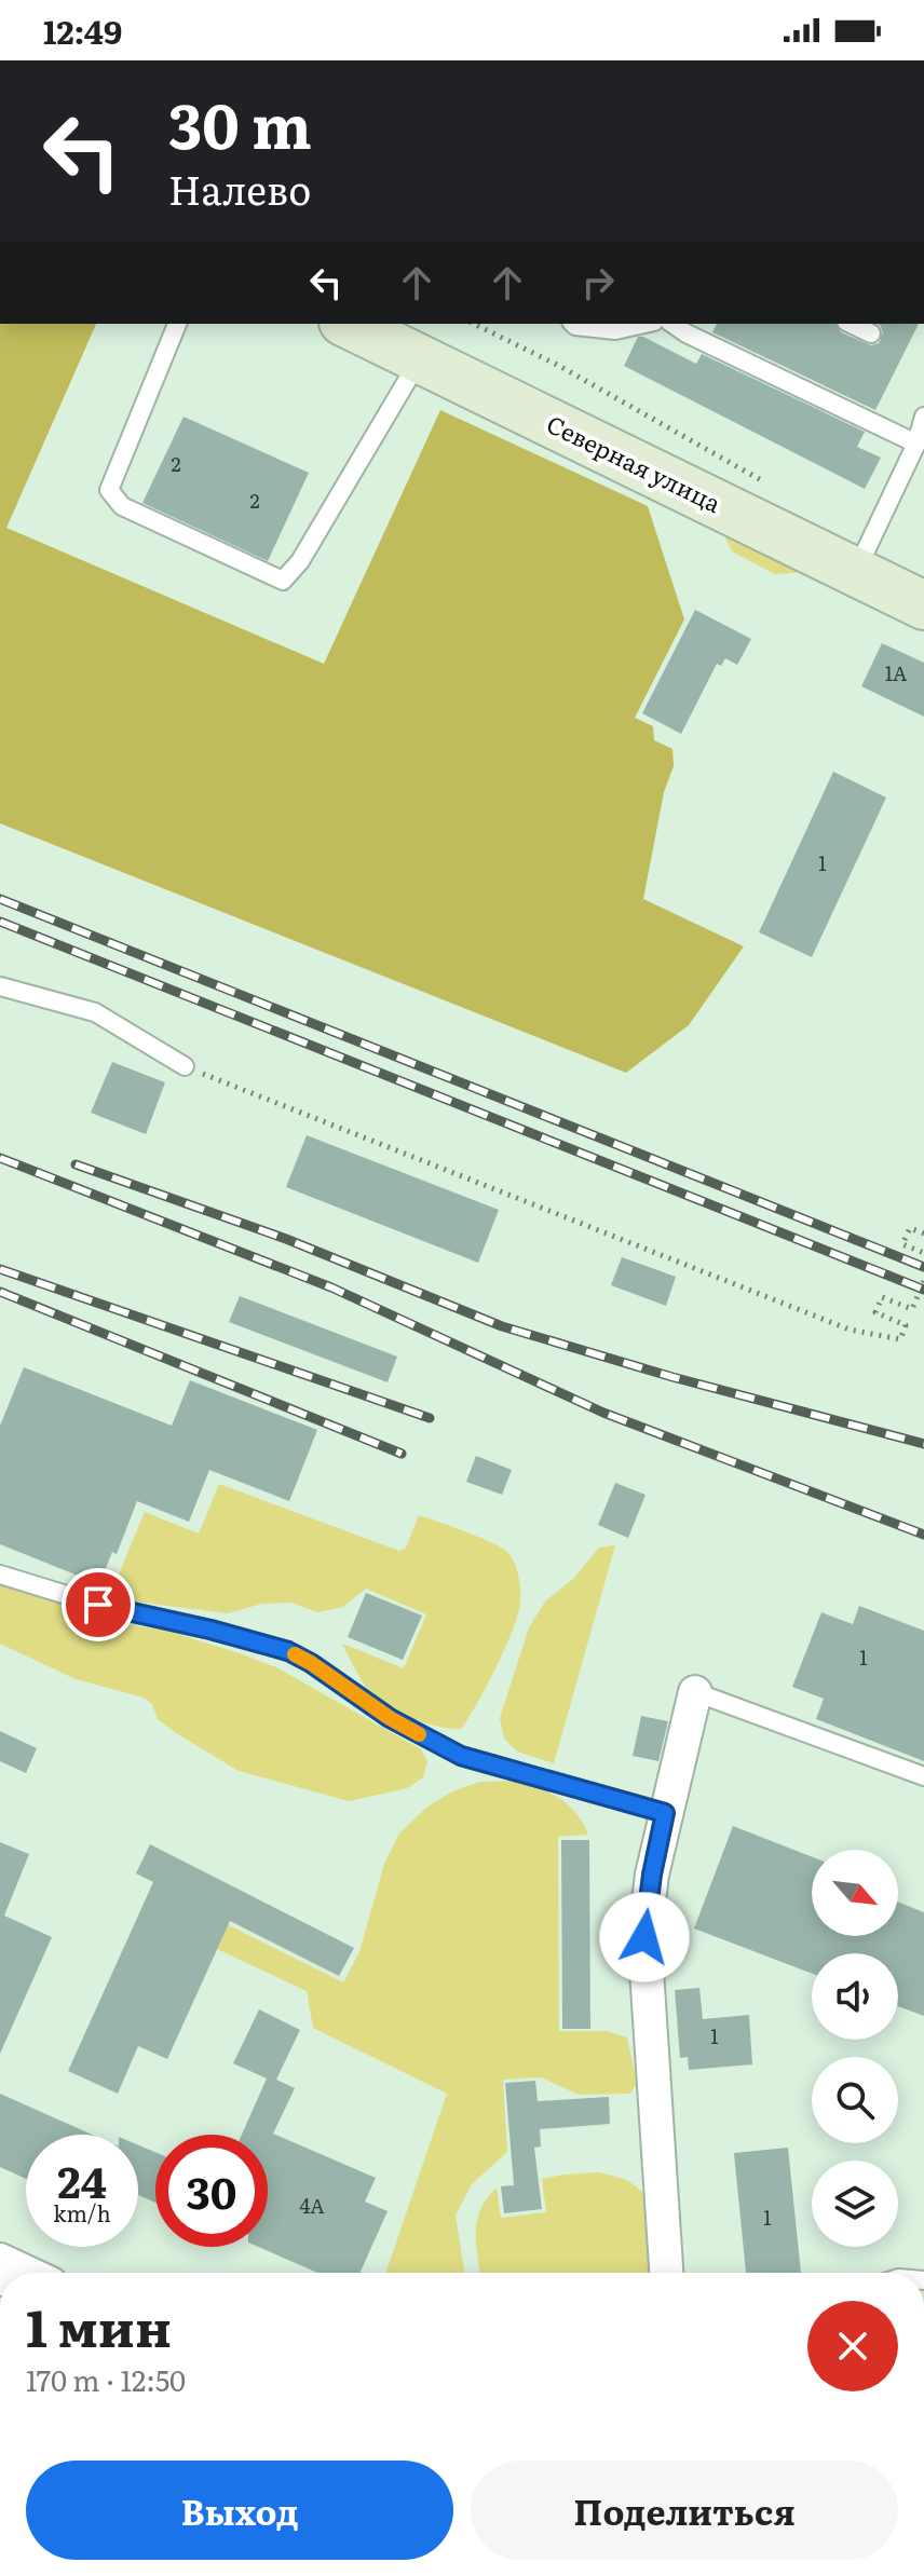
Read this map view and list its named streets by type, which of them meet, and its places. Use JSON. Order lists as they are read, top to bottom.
{
  "streets": {
    "street": ["Северная улица"]
  },
  "house_numbers": [
    "2",
    "2",
    "1А",
    "1",
    "1",
    "1",
    "4А",
    "1"
  ],
  "north": "bottom right",
  "page": {
    "status": "12:49",
    "turn": ["30 m", "Налево"],
    "speed": "24 km/h",
    "limit": "30",
    "heading": ["1 мин", "170 m · 12:50"],
    "buttons": ["Выход", "Поделиться"]
  }
}
